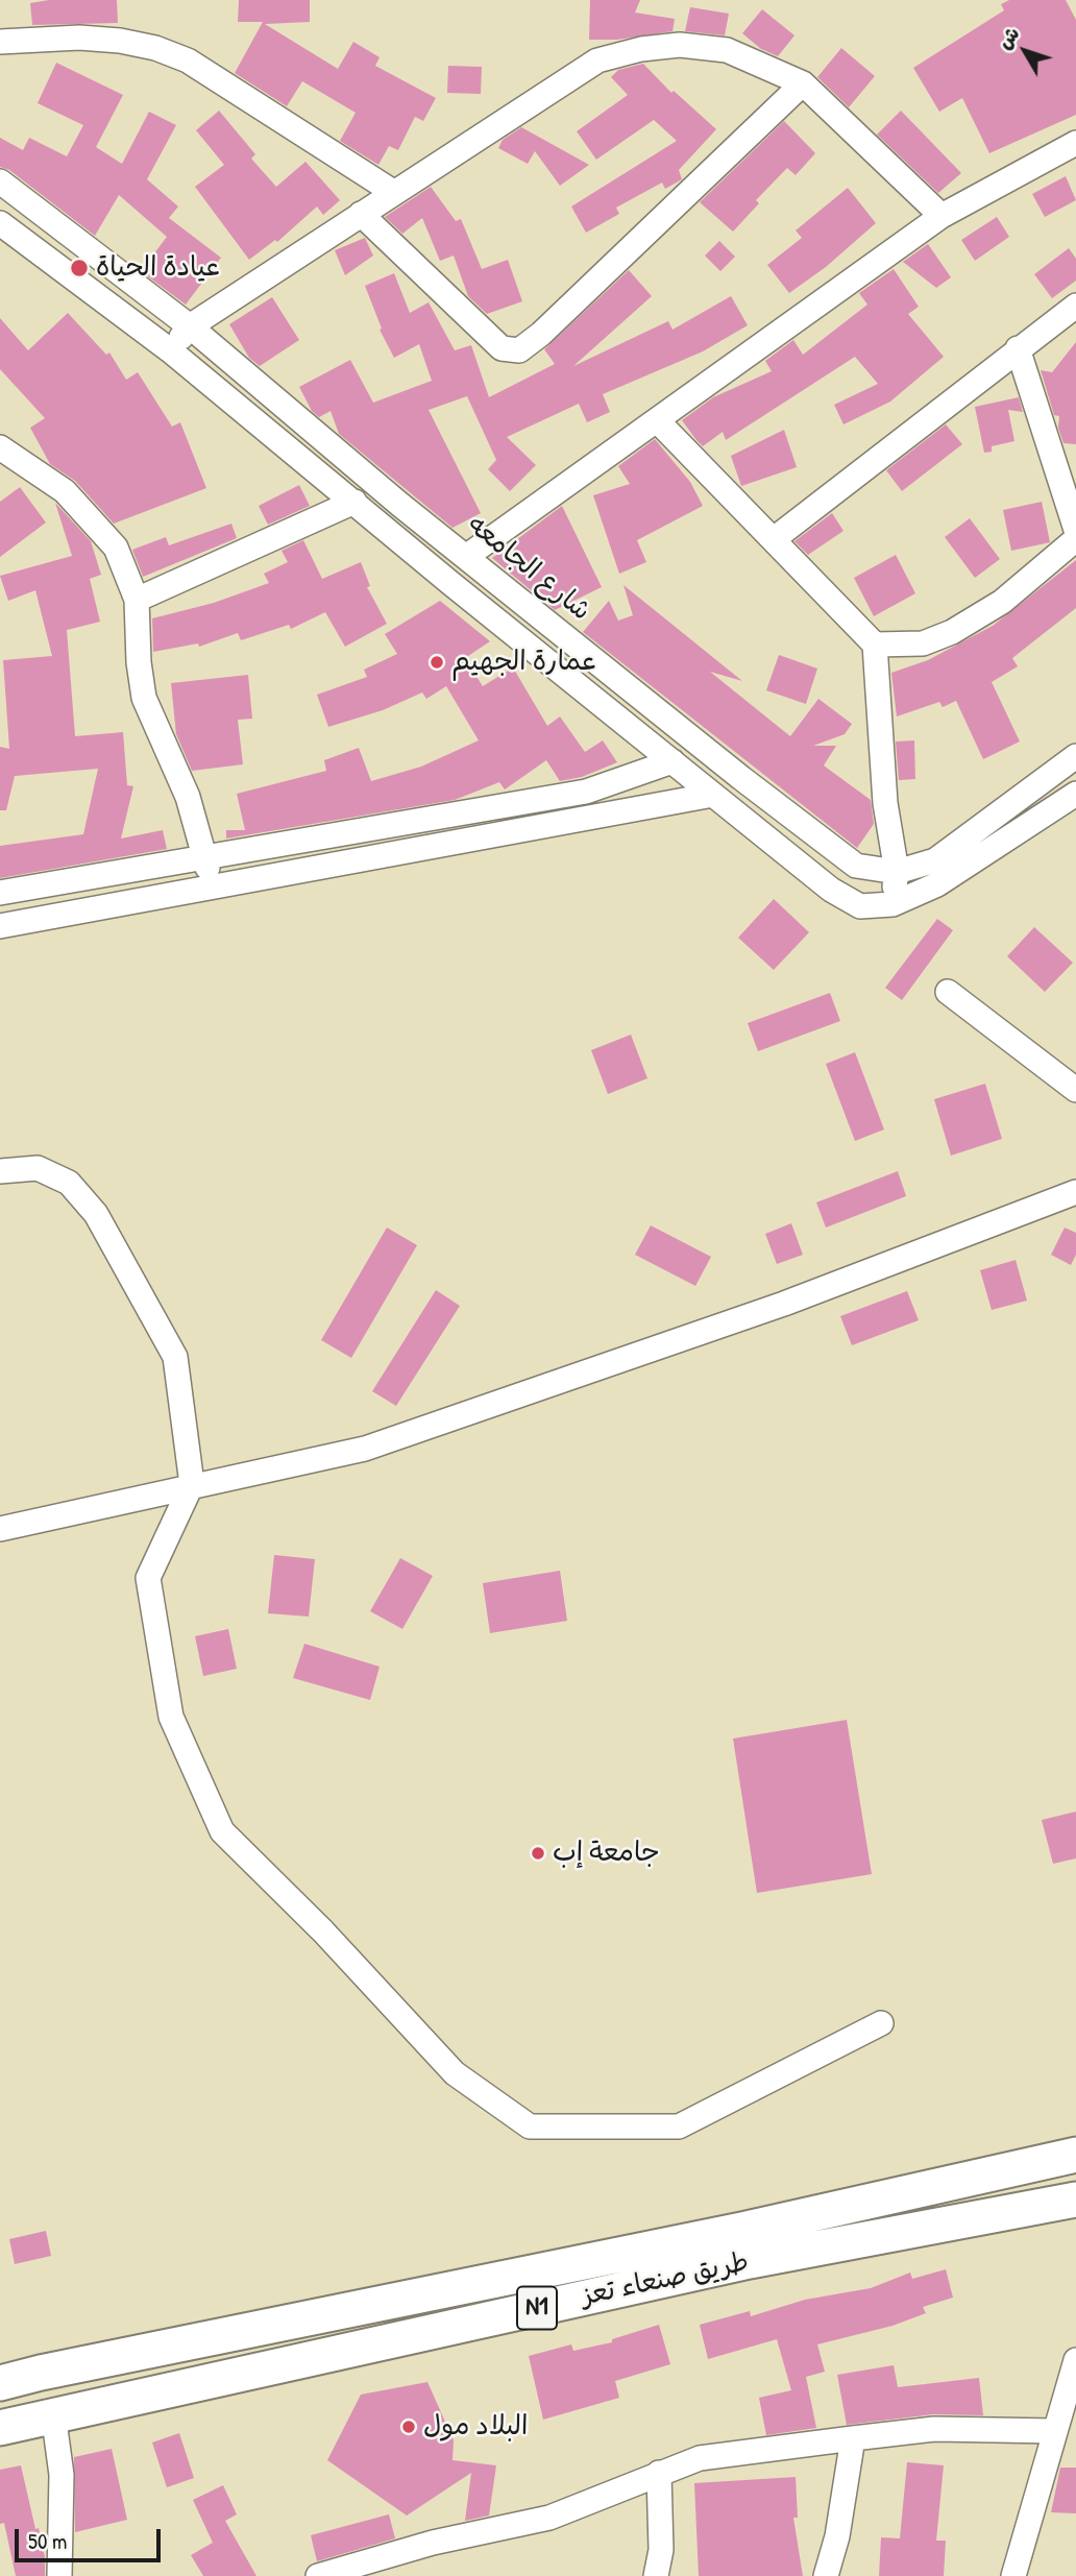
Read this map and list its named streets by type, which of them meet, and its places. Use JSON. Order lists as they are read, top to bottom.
{
  "streets": {
    "highway": ["طريق صنعاء تعز", "N1"],
    "street": ["شارع الجامعه"]
  },
  "places": [
    "عيادة الحياة",
    "عمارة الجهيم",
    "جامعة إب",
    "البلاد مول"
  ],
  "scale_bar": "50 m",
  "north": "top left"
}
